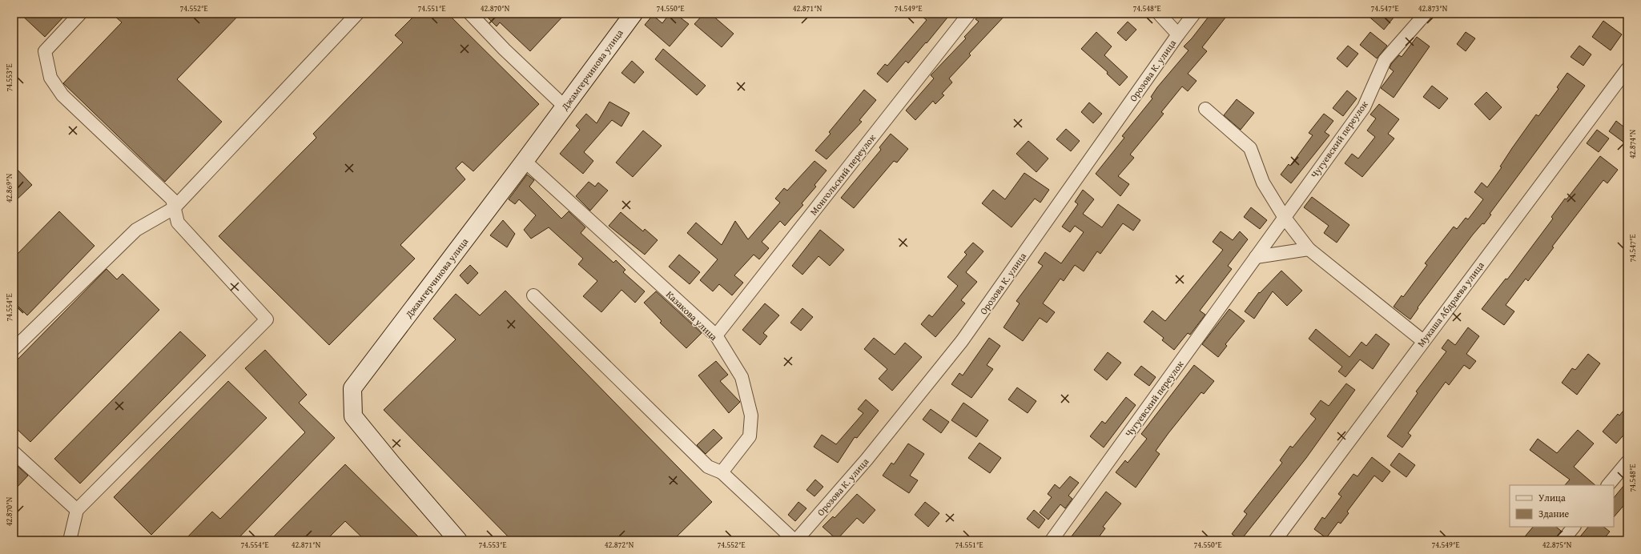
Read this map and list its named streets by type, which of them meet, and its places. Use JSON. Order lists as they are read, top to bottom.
{
  "streets": {
    "street": [
      "Джамгерчинова улица",
      "Орозова К. улица",
      "Чугуевский переулок",
      "Монгольский переулок",
      "Мукаша Абдраева улица",
      "Казакова улица"
    ]
  },
  "crossings": [
    ["Джамгерчинова улица", "Казакова улица"],
    ["Монгольский переулок", "Казакова улица"]
  ],
  "legend": ["Улица", "Здание"],
  "coordinates": [
    "74.552°E",
    "74.551°E",
    "42.870°N",
    "74.550°E",
    "42.871°N",
    "74.549°E",
    "74.548°E",
    "74.547°E",
    "42.873°N",
    "74.553°E",
    "42.874°N",
    "42.869°N",
    "74.554°E",
    "42.872°N",
    "42.875°N"
  ]
}
